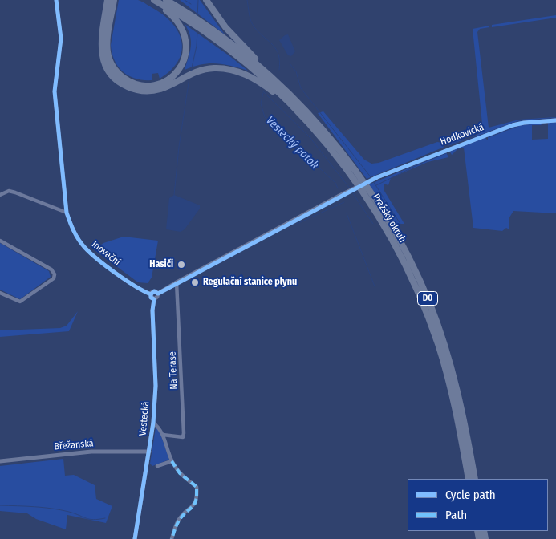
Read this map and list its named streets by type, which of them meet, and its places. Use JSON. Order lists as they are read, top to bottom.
{
  "streets": {
    "highway": ["Pražský okruh", "D0"],
    "street": [
      "Hodkovická",
      "Inovační",
      "Na Terase",
      "Vestecká",
      "Břežanská"
    ]
  },
  "crossings": [
    ["Hodkovická", "Na Terase"],
    ["Inovační", "Vestecká"],
    ["Vestecká", "Břežanská"]
  ],
  "water": ["Vestecký potok"],
  "places": ["Hasiči", "Regulační stanice plynu"],
  "legend": ["Cycle path", "Path"]
}
